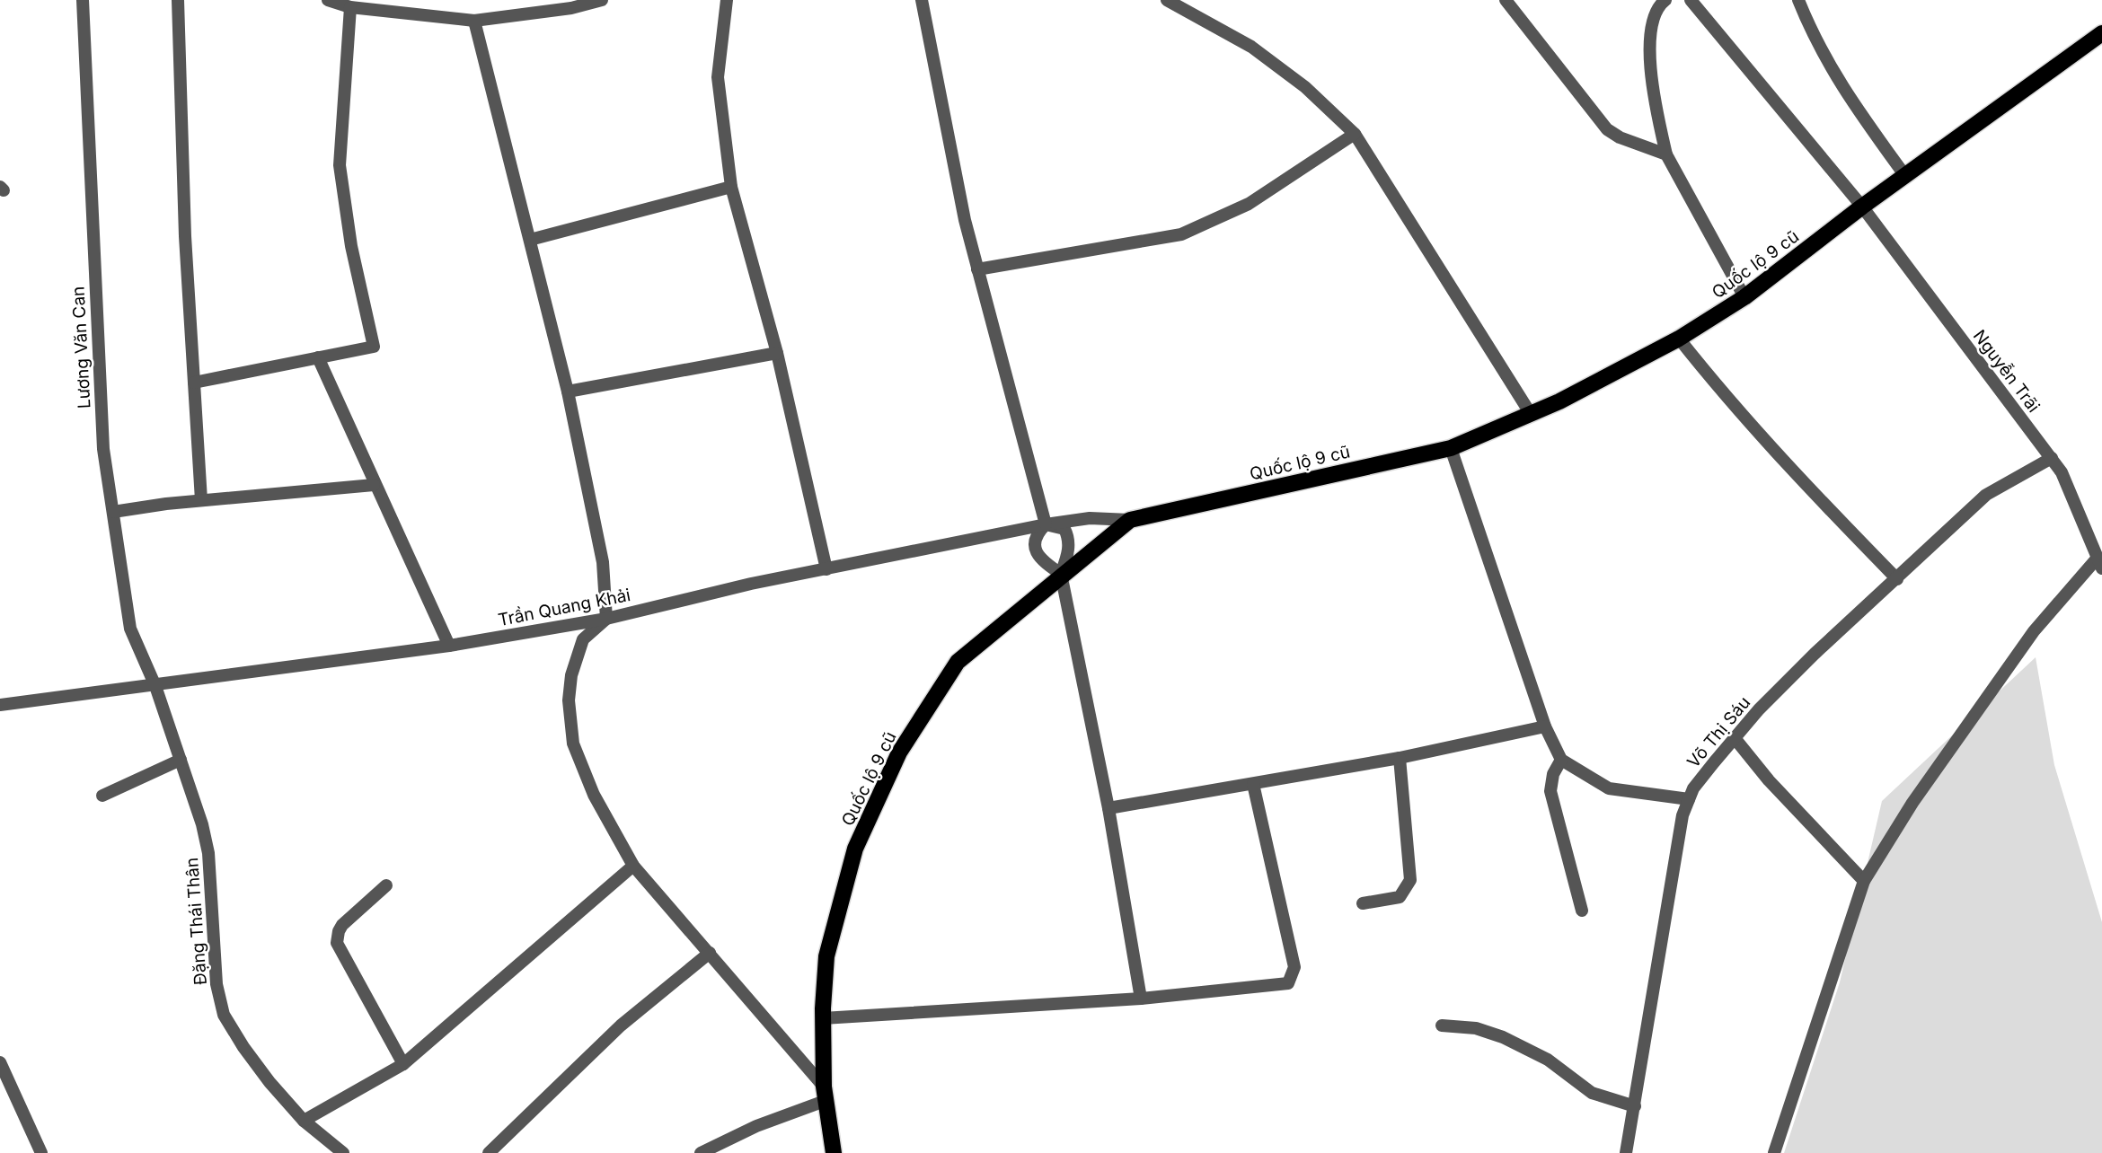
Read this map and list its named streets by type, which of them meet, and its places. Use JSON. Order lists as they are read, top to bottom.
{
  "streets": {
    "main road": ["Quốc lộ 9 cũ"],
    "street": [
      "Lương Văn Can",
      "Nguyễn Trãi",
      "Trần Quang Khải",
      "Võ Thị Sáu",
      "Đặng Thái Thân"
    ]
  },
  "crossings": [
    ["Quốc lộ 9 cũ", "Nguyễn Trãi"],
    ["Quốc lộ 9 cũ", "Trần Quang Khải"],
    ["Lương Văn Can", "Trần Quang Khải"],
    ["Lương Văn Can", "Đặng Thái Thân"],
    ["Nguyễn Trãi", "Võ Thị Sáu"],
    ["Trần Quang Khải", "Đặng Thái Thân"]
  ]
}
